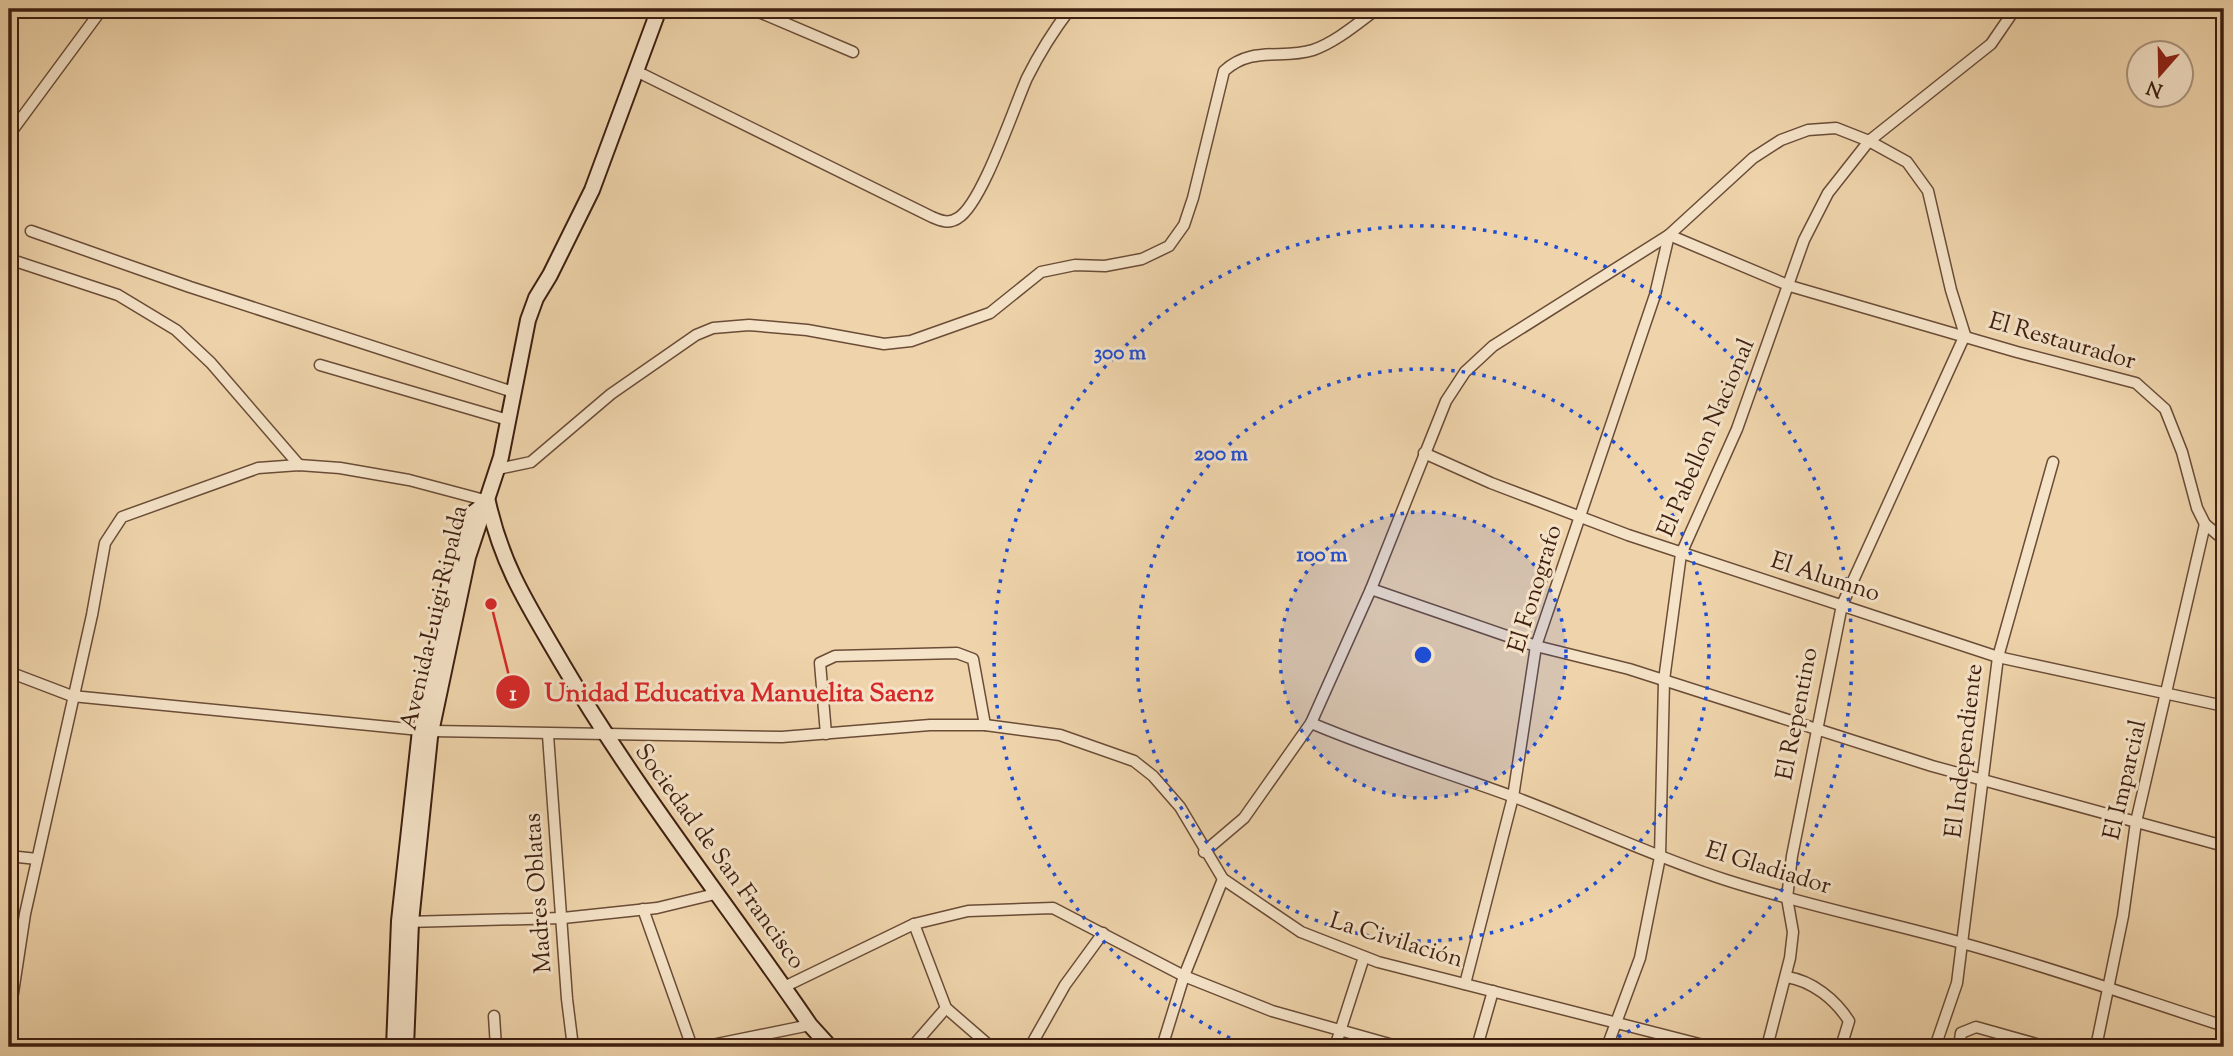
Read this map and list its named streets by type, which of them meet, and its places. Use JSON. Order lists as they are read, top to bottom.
{
  "streets": {
    "street": [
      "El Restaurador",
      "El Pabellon Nacional",
      "El Alumno",
      "El Fonografo",
      "Avenida Luigi Ripalda",
      "El Repentino",
      "El Independiente",
      "El Imparcial",
      "Sociedad de San Francisco",
      "El Gladiador",
      "Madres Oblatas",
      "La Civilación"
    ]
  },
  "crossings": [
    ["El Restaurador", "El Pabellon Nacional"],
    ["El Restaurador", "El Alumno"],
    ["El Restaurador", "El Fonografo"],
    ["El Restaurador", "El Repentino"],
    ["El Restaurador", "El Imparcial"],
    ["El Restaurador", "El Gladiador"],
    ["El Restaurador", "La Civilación"],
    ["El Pabellon Nacional", "El Alumno"],
    ["El Pabellon Nacional", "El Gladiador"],
    ["El Pabellon Nacional", "La Civilación"],
    ["El Alumno", "El Fonografo"],
    ["El Alumno", "El Repentino"],
    ["El Alumno", "El Independiente"],
    ["El Alumno", "El Imparcial"],
    ["El Fonografo", "El Gladiador"],
    ["El Fonografo", "La Civilación"],
    ["Avenida Luigi Ripalda", "Sociedad de San Francisco"],
    ["Avenida Luigi Ripalda", "La Civilación"],
    ["El Repentino", "El Gladiador"],
    ["El Independiente", "El Gladiador"],
    ["El Imparcial", "El Gladiador"],
    ["Sociedad de San Francisco", "La Civilación"],
    ["Madres Oblatas", "La Civilación"]
  ],
  "places": ["Unidad Educativa Manuelita Saenz"],
  "north": "bottom",
  "rings": ["300 m", "200 m", "100 m"]
}
